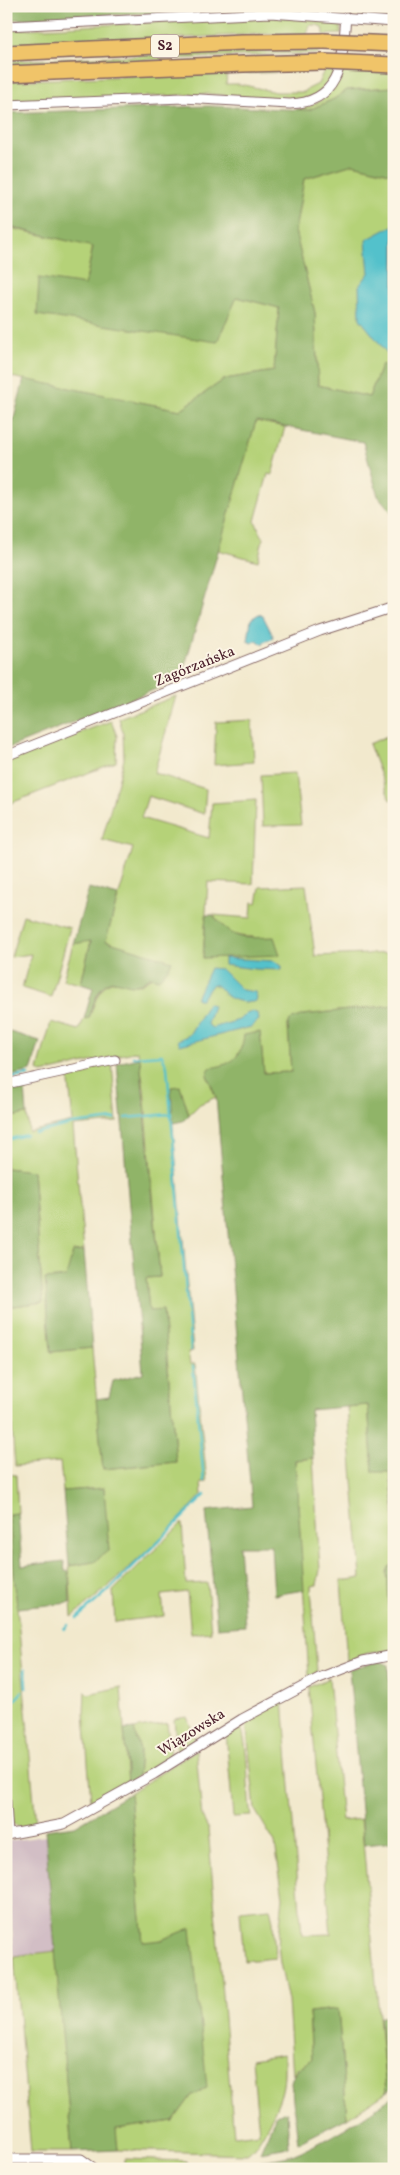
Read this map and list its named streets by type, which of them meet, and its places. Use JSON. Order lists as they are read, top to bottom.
{
  "streets": {
    "highway": ["S2"],
    "street": ["Zagórzańska", "Wiązowska"]
  }
}
